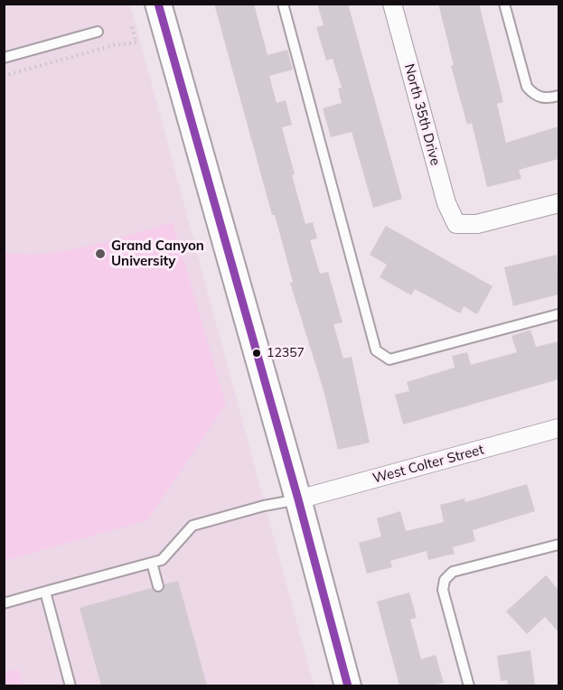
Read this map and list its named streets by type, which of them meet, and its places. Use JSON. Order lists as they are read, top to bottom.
{
  "streets": {
    "street": ["North 35th Drive", "West Colter Street"]
  },
  "places": ["Grand Canyon University", "12357"]
}
